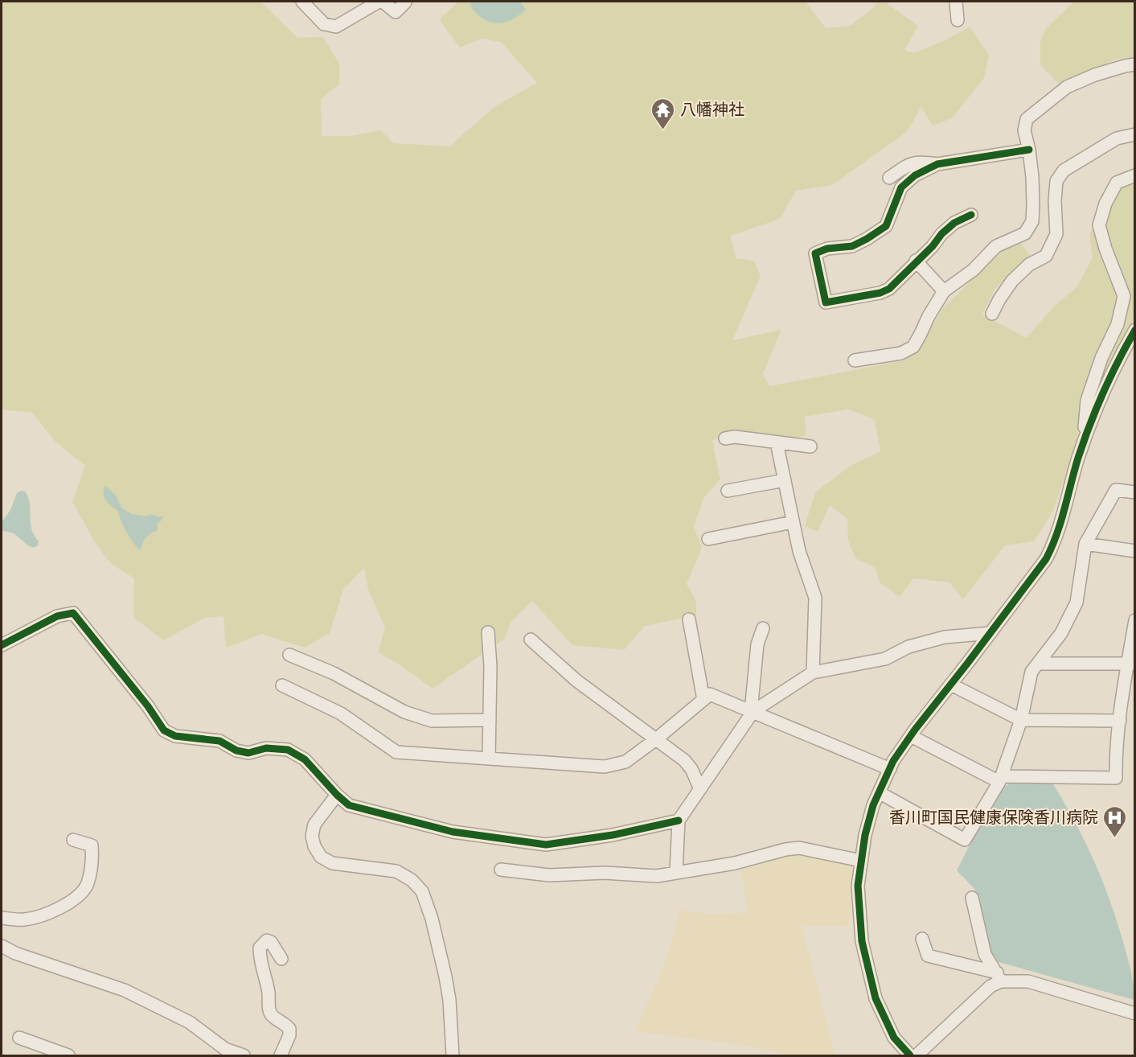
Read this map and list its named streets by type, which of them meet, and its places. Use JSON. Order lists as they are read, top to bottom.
{
  "places": {
    "temple": ["八幡神社"],
    "hospital": ["香川町国民健康保険香川病院"]
  }
}
